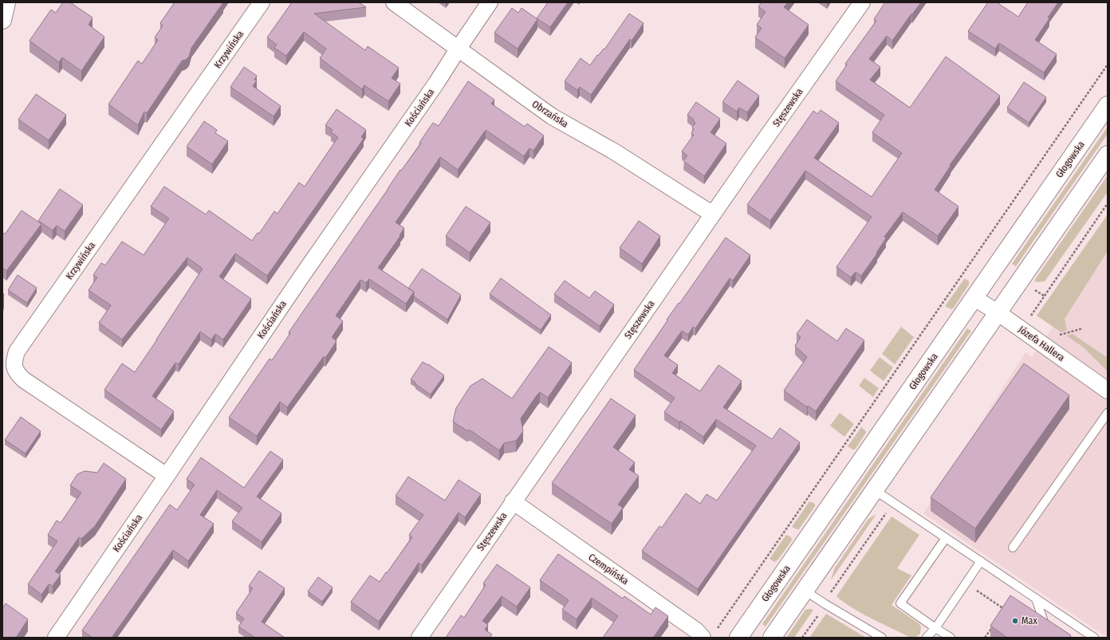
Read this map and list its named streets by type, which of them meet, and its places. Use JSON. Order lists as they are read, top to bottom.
{
  "streets": {
    "main road": ["Głogowska"],
    "street": [
      "Krzywińska",
      "Kościańska",
      "Stęszewska",
      "Obrzańska",
      "Józefa Hallera",
      "Czempińska"
    ]
  },
  "crossings": [
    ["Krzywińska", "Kościańska"],
    ["Kościańska", "Obrzańska"],
    ["Stęszewska", "Obrzańska"],
    ["Stęszewska", "Czempińska"],
    ["Głogowska", "Józefa Hallera"]
  ],
  "places": ["Max"]
}
